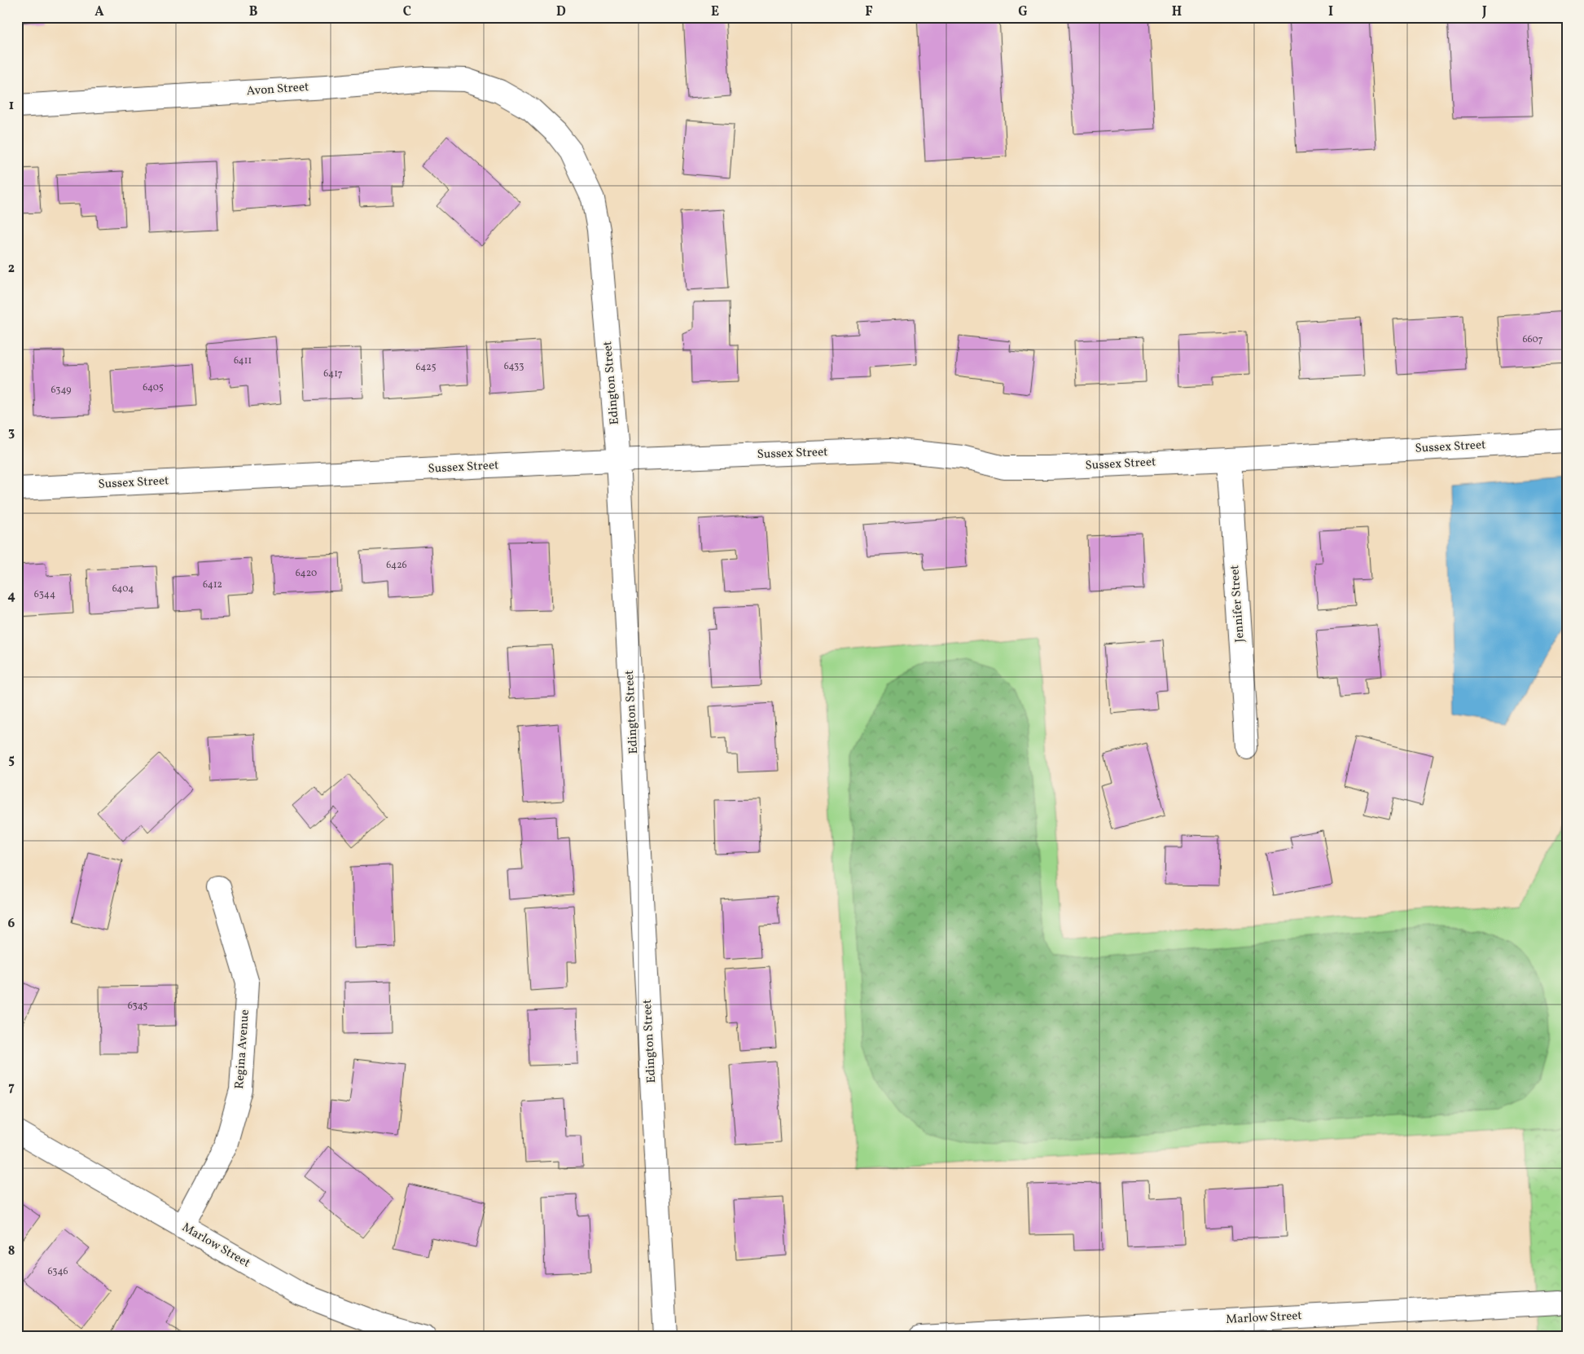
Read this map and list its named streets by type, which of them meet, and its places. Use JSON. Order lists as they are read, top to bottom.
{
  "streets": {
    "street": [
      "Avon Street",
      "Edington Street",
      "Sussex Street",
      "Jennifer Street",
      "Regina Avenue",
      "Marlow Street"
    ]
  },
  "crossings": [
    ["Avon Street", "Edington Street"],
    ["Edington Street", "Sussex Street"],
    ["Sussex Street", "Jennifer Street"],
    ["Regina Avenue", "Marlow Street"]
  ],
  "house_numbers": [
    "6607",
    "6411",
    "6433",
    "6425",
    "6417",
    "6405",
    "6349",
    "6426",
    "6420",
    "6412",
    "6404",
    "6344",
    "6345",
    "6346"
  ],
  "grid": {
    "columns": [
      "A",
      "B",
      "C",
      "D",
      "E",
      "F",
      "G",
      "H",
      "I",
      "J"
    ],
    "rows": [
      "1",
      "2",
      "3",
      "4",
      "5",
      "6",
      "7",
      "8"
    ]
  }
}
